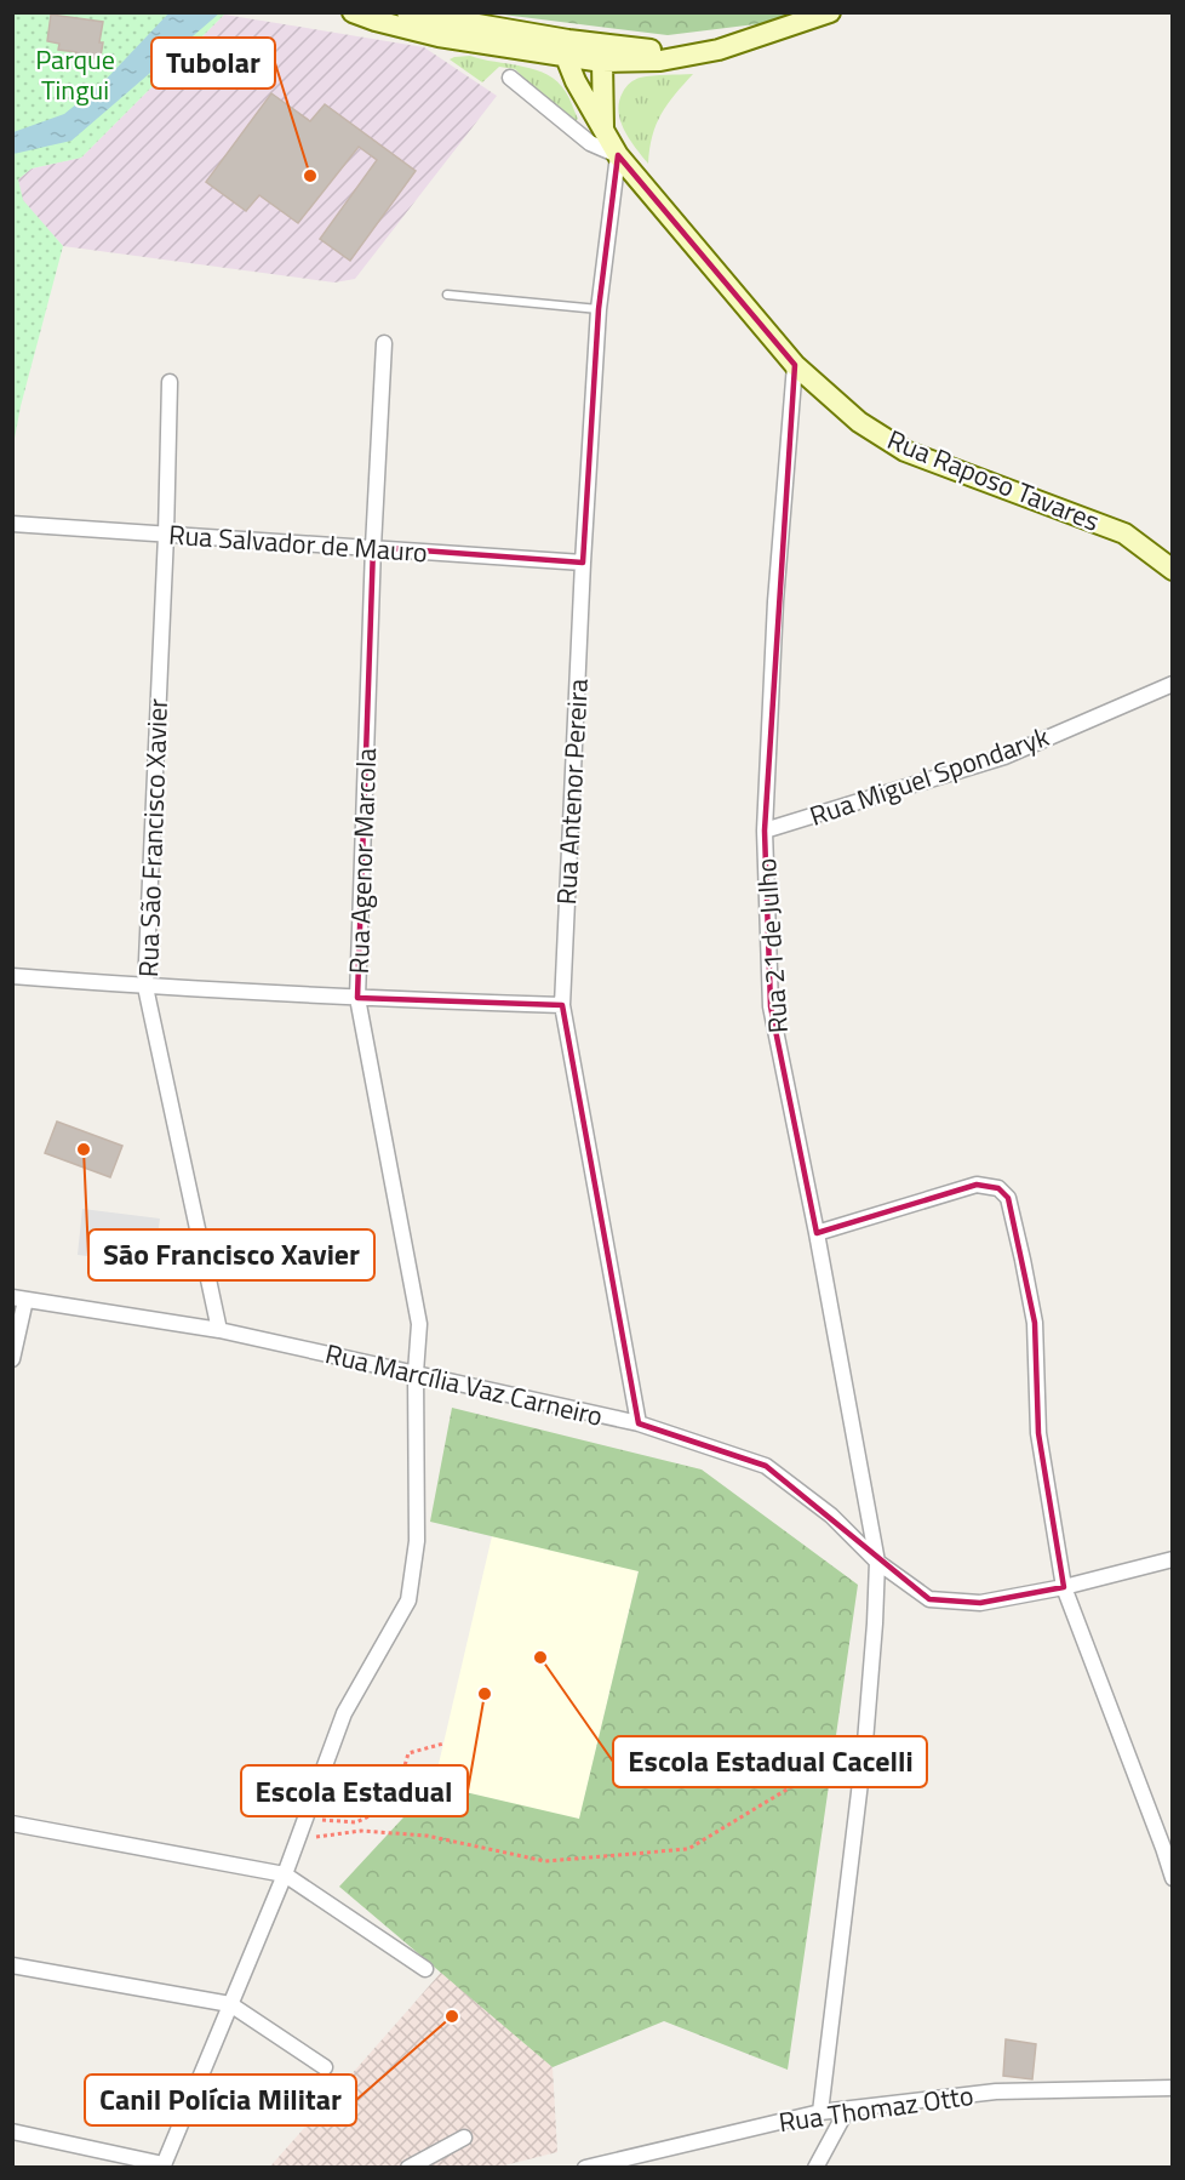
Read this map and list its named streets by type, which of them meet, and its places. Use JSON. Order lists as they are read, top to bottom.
{
  "streets": {
    "main road": ["Rua Raposo Tavares"],
    "street": [
      "Rua Salvador de Mauro",
      "Rua Miguel Spondaryk",
      "Rua Antenor Pereira",
      "Rua São Francisco Xavier",
      "Rua Agenor Marcola",
      "Rua 21 de Julho",
      "Rua Marcília Vaz Carneiro",
      "Rua Thomaz Otto"
    ]
  },
  "crossings": [
    ["Rua Raposo Tavares", "Rua Antenor Pereira"],
    ["Rua Raposo Tavares", "Rua 21 de Julho"],
    ["Rua Salvador de Mauro", "Rua Antenor Pereira"],
    ["Rua Salvador de Mauro", "Rua São Francisco Xavier"],
    ["Rua Salvador de Mauro", "Rua Agenor Marcola"],
    ["Rua Miguel Spondaryk", "Rua 21 de Julho"],
    ["Rua Antenor Pereira", "Rua Marcília Vaz Carneiro"],
    ["Rua São Francisco Xavier", "Rua Marcília Vaz Carneiro"],
    ["Rua Agenor Marcola", "Rua Marcília Vaz Carneiro"],
    ["Rua 21 de Julho", "Rua Marcília Vaz Carneiro"]
  ],
  "parks": ["Parque Tingui"],
  "places": [
    "Tubolar",
    "São Francisco Xavier",
    "Escola Estadual Cacelli",
    "Escola Estadual",
    "Canil Polícia Militar"
  ]
}
